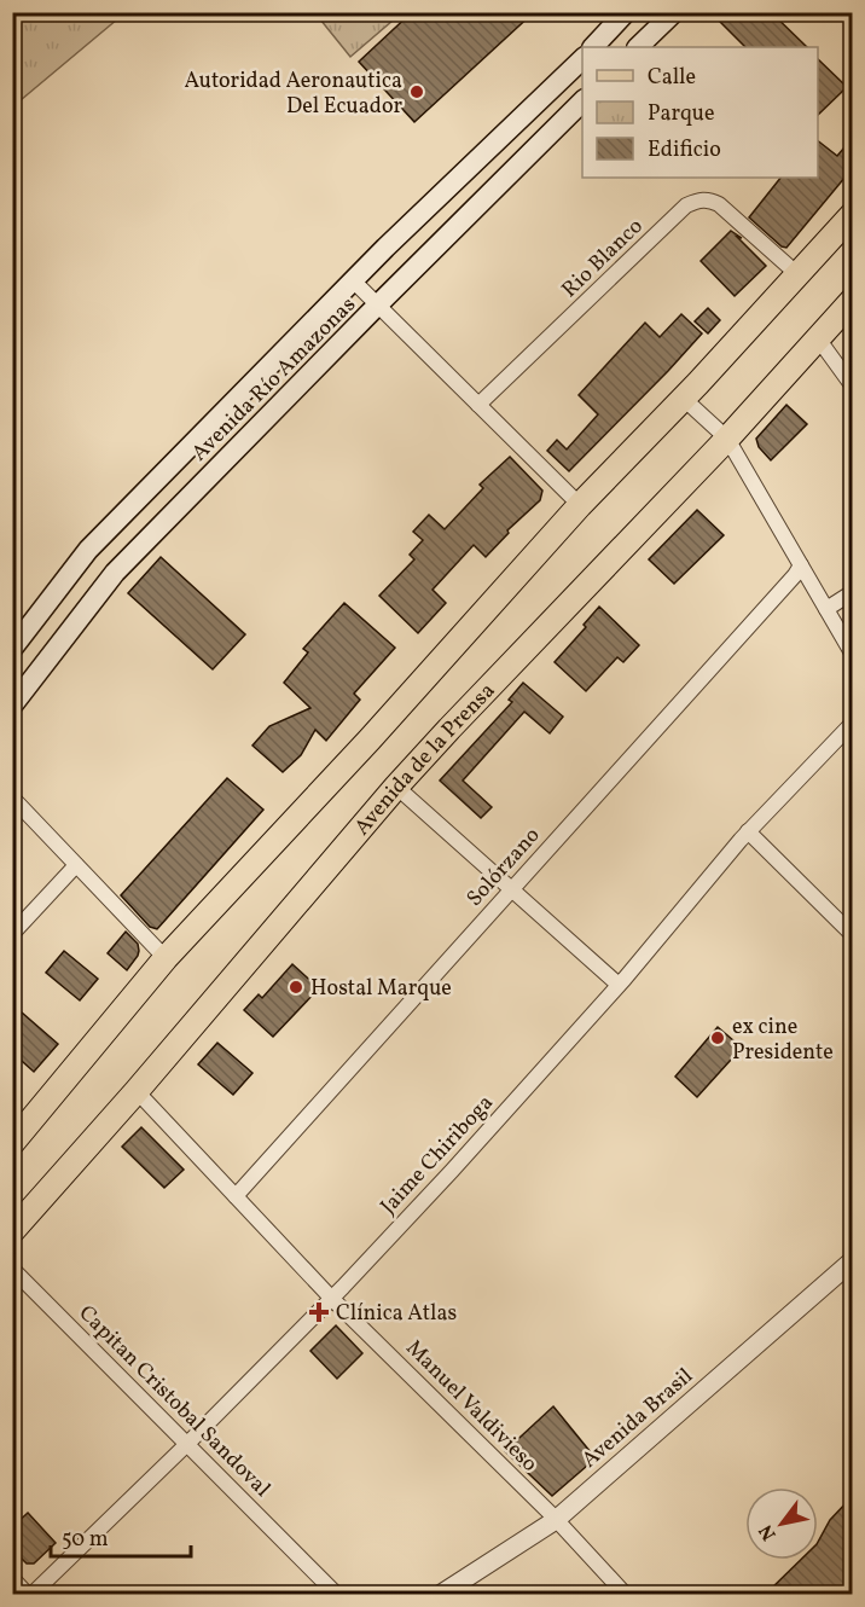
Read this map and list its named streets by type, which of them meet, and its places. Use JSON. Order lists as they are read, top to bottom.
{
  "streets": {
    "main road": ["Avenida Río Amazonas", "Avenida de la Prensa"],
    "street": [
      "Rio Blanco",
      "Solórzano",
      "Jaime Chiriboga",
      "Capitan Cristobal Sandoval",
      "Manuel Valdivieso",
      "Avenida Brasil"
    ]
  },
  "crossings": [
    ["Avenida de la Prensa", "Manuel Valdivieso"],
    ["Solórzano", "Manuel Valdivieso"],
    ["Jaime Chiriboga", "Capitan Cristobal Sandoval"],
    ["Jaime Chiriboga", "Manuel Valdivieso"],
    ["Manuel Valdivieso", "Avenida Brasil"]
  ],
  "places": {
    "other": ["Autoridad Aeronautica Del Ecuador", "Hostal Marque", "ex cine Presidente"],
    "health": ["Clínica Atlas"]
  },
  "legend": ["Calle", "Parque", "Edificio"],
  "scale_bar": "50 m",
  "north": "bottom left"
}
